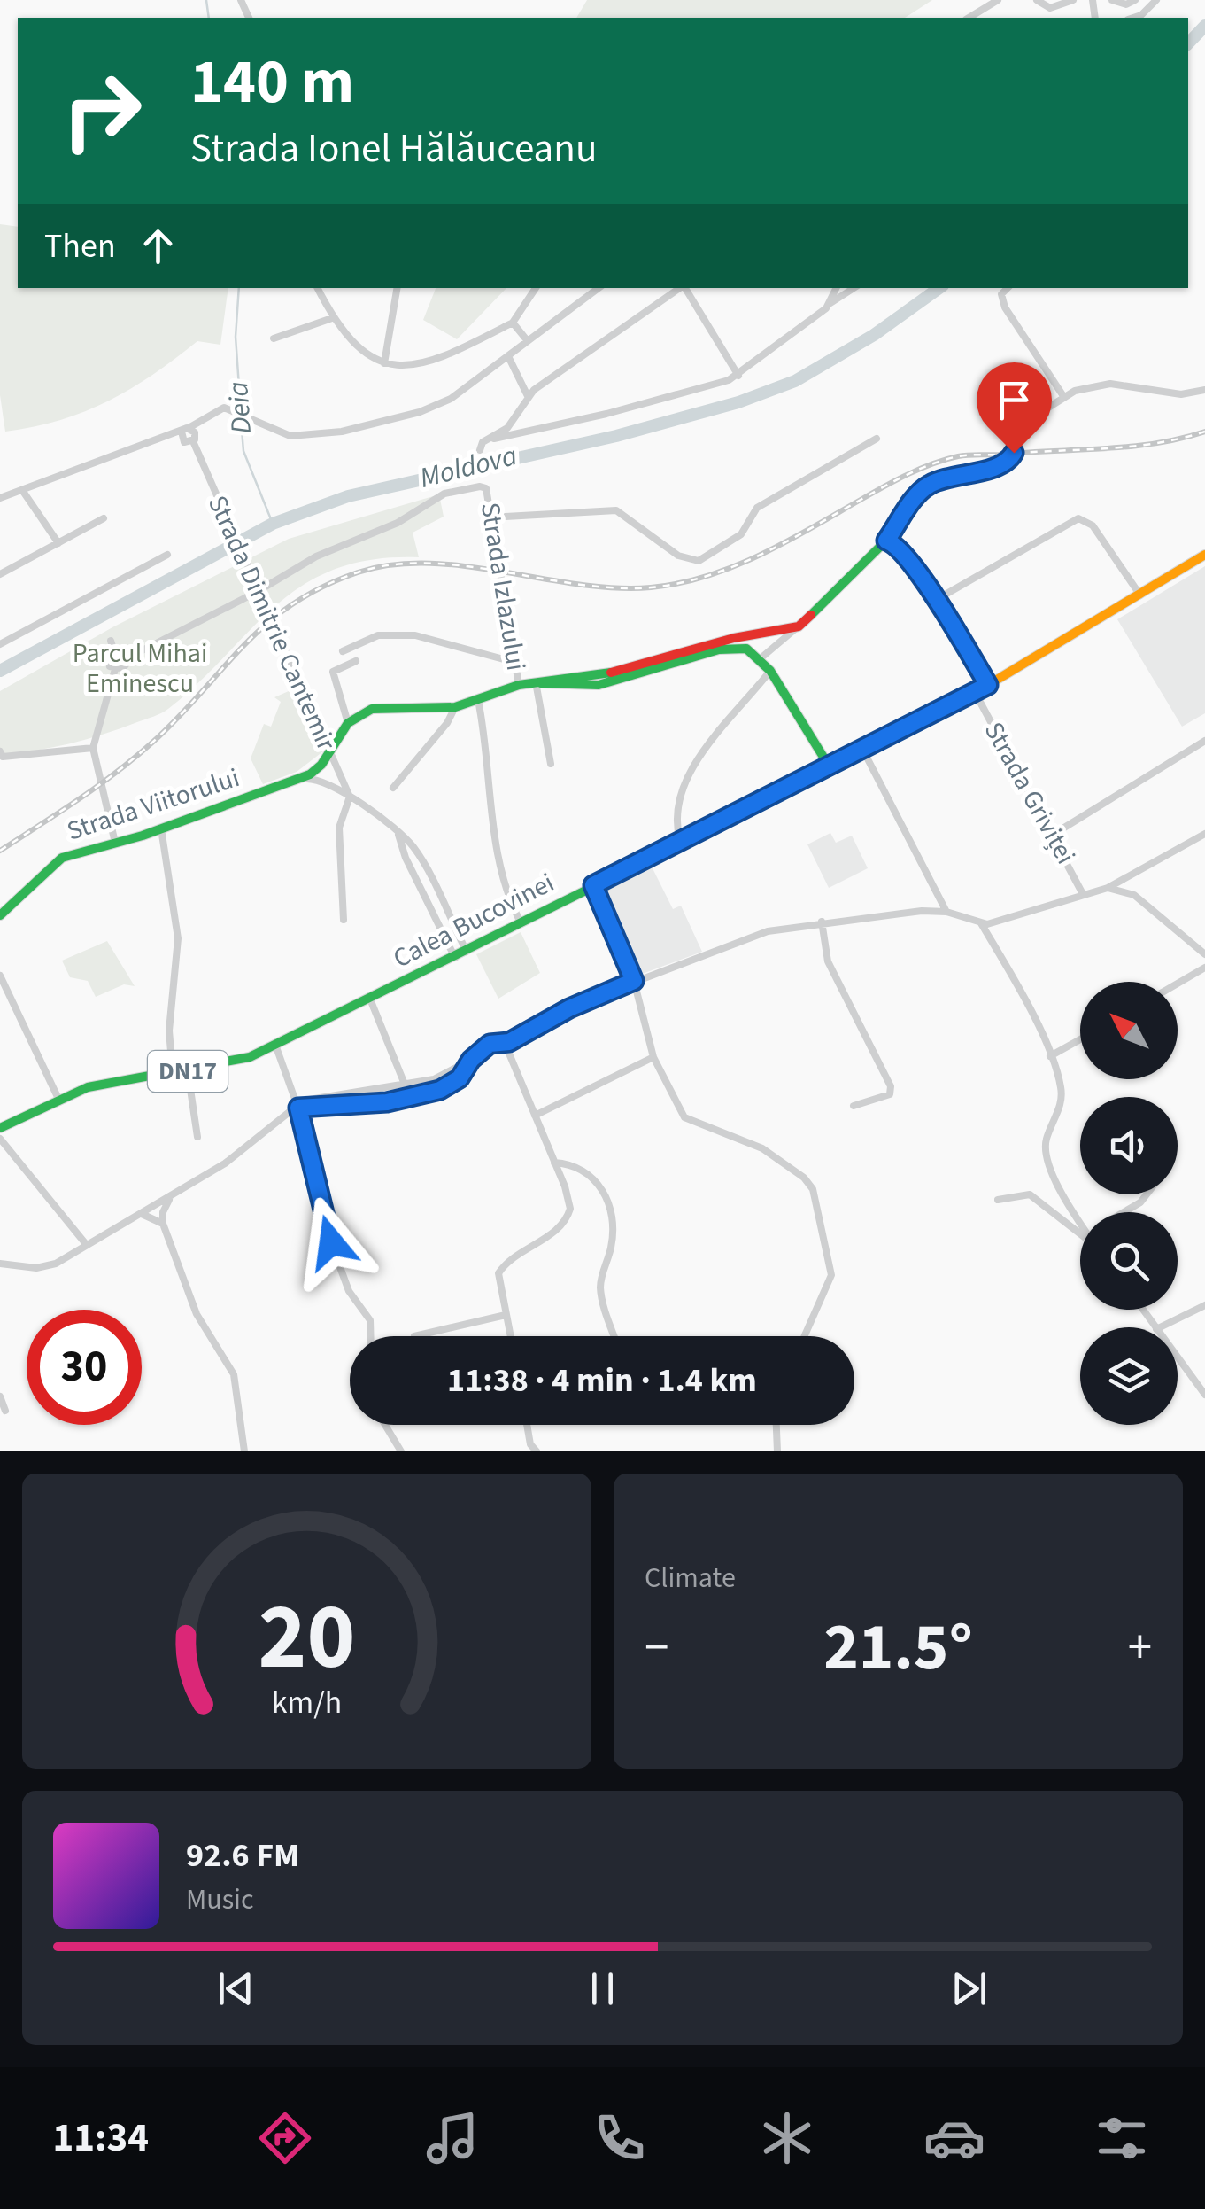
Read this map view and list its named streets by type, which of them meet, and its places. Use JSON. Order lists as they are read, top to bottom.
{
  "streets": {
    "main road": ["Strada Viitorului", "Calea Bucovinei", "DN17"],
    "street": ["Strada Izlazului", "Strada Dimitrie Cantemir", "Strada Griviței"]
  },
  "crossings": [
    ["Strada Izlazului", "Strada Dimitrie Cantemir"],
    ["Strada Dimitrie Cantemir", "Strada Viitorului"],
    ["Strada Dimitrie Cantemir", "Calea Bucovinei"],
    ["Strada Griviței", "Calea Bucovinei"],
    ["Calea Bucovinei", "DN17"]
  ],
  "water": ["Deia", "Moldova"],
  "parks": ["Parcul Mihai Eminescu"],
  "north": "top left",
  "page": {
    "turn": ["140 m", "Strada Ionel Hălăuceanu"],
    "then": "Then",
    "limit": "30",
    "trip": "11:38 · 4 min · 1.4 km",
    "tile": "Climate",
    "heat": ["−", "21.5°", "+"],
    "song": ["92.6 FM", "Music"],
    "tabs": "11:34",
    "gauge": ["20", "km/h"]
  }
}
